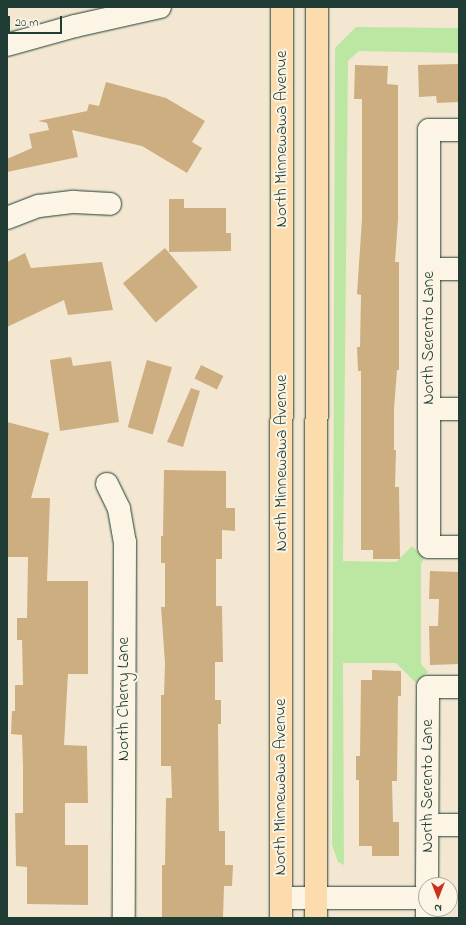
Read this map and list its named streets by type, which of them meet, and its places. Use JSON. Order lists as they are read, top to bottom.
{
  "streets": {
    "main road": ["North Minnewawa Avenue"],
    "street": ["North Serento Lane", "North Cherry Lane"]
  },
  "scale_bar": "20 m",
  "north": "bottom"
}
